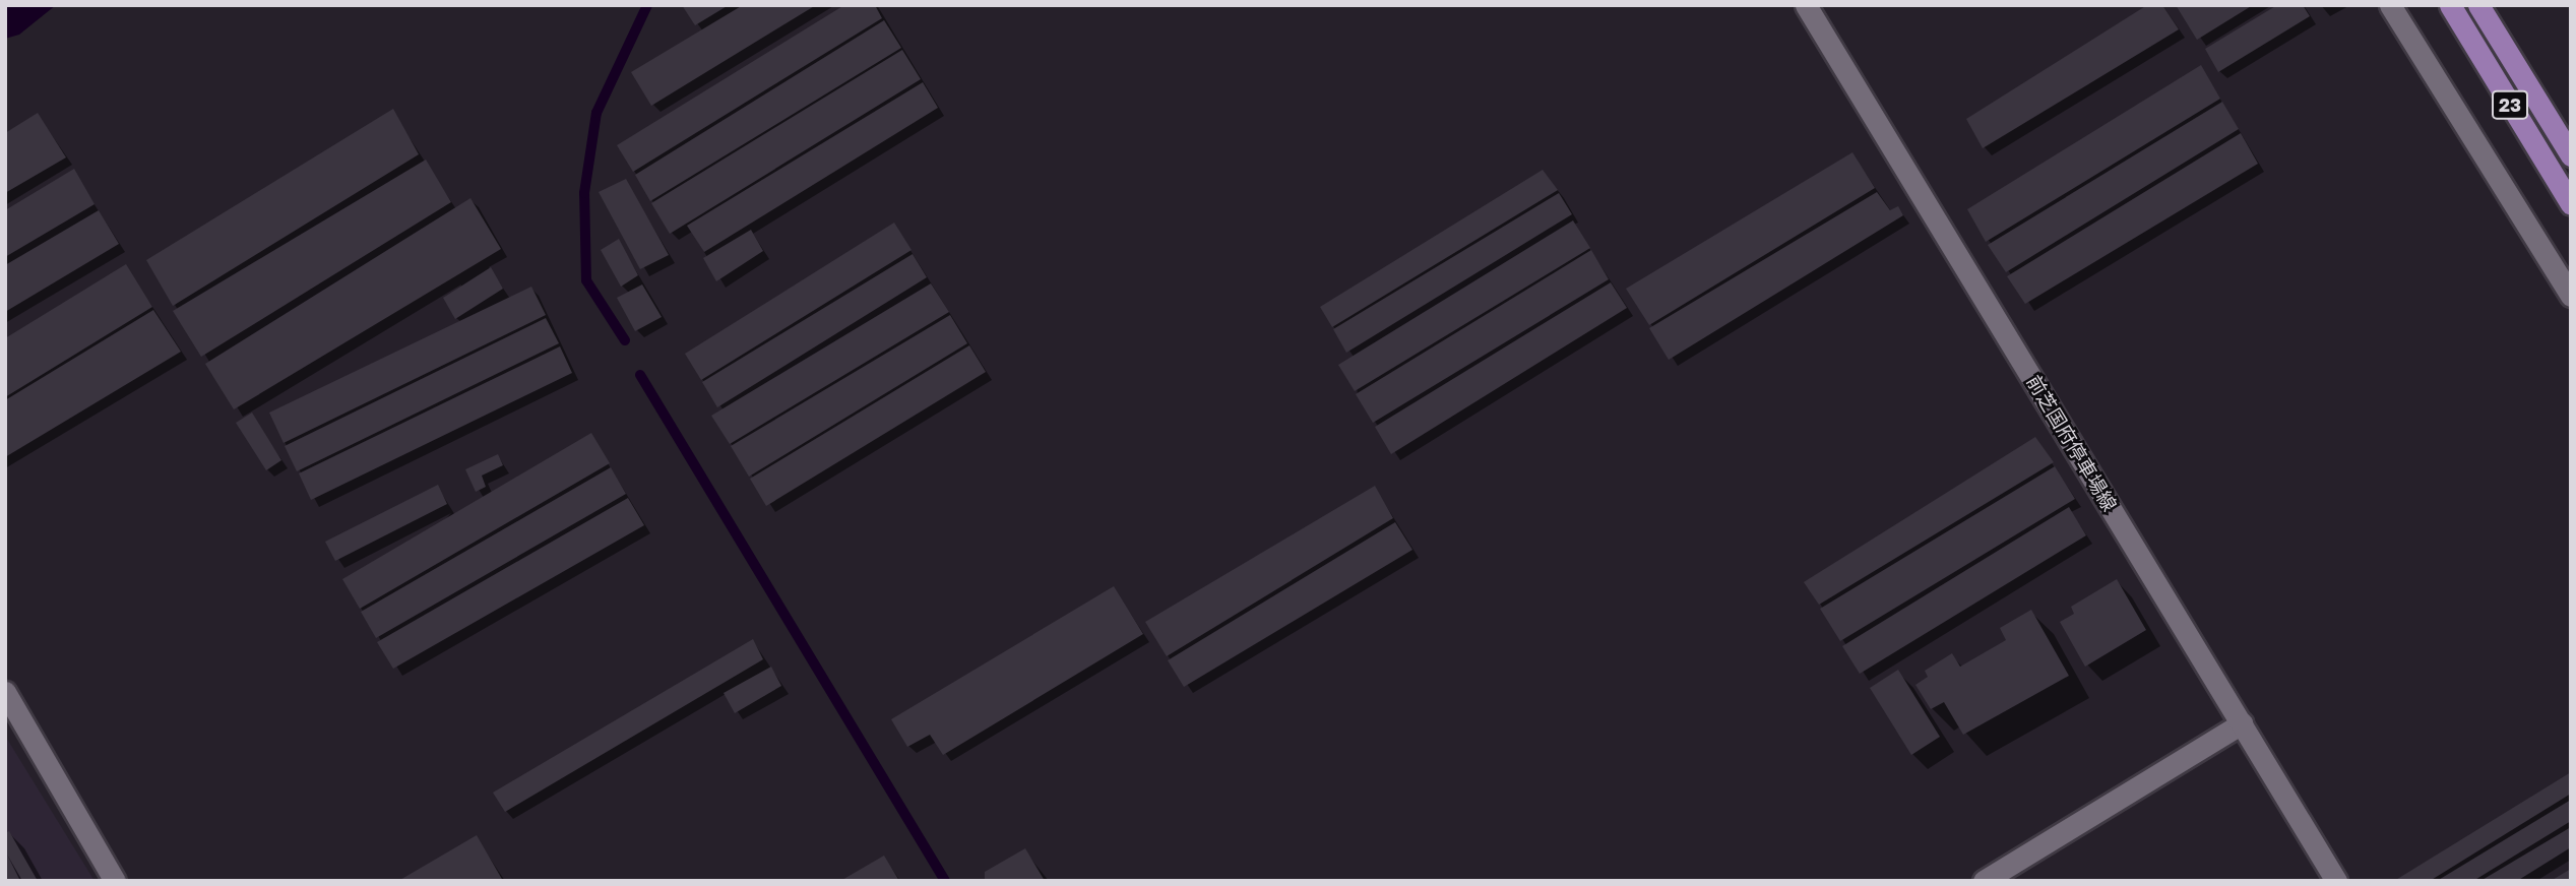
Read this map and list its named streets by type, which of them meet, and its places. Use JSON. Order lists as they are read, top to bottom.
{
  "streets": {
    "highway": ["23"],
    "main road": ["前芝国府停車場線"]
  }
}
